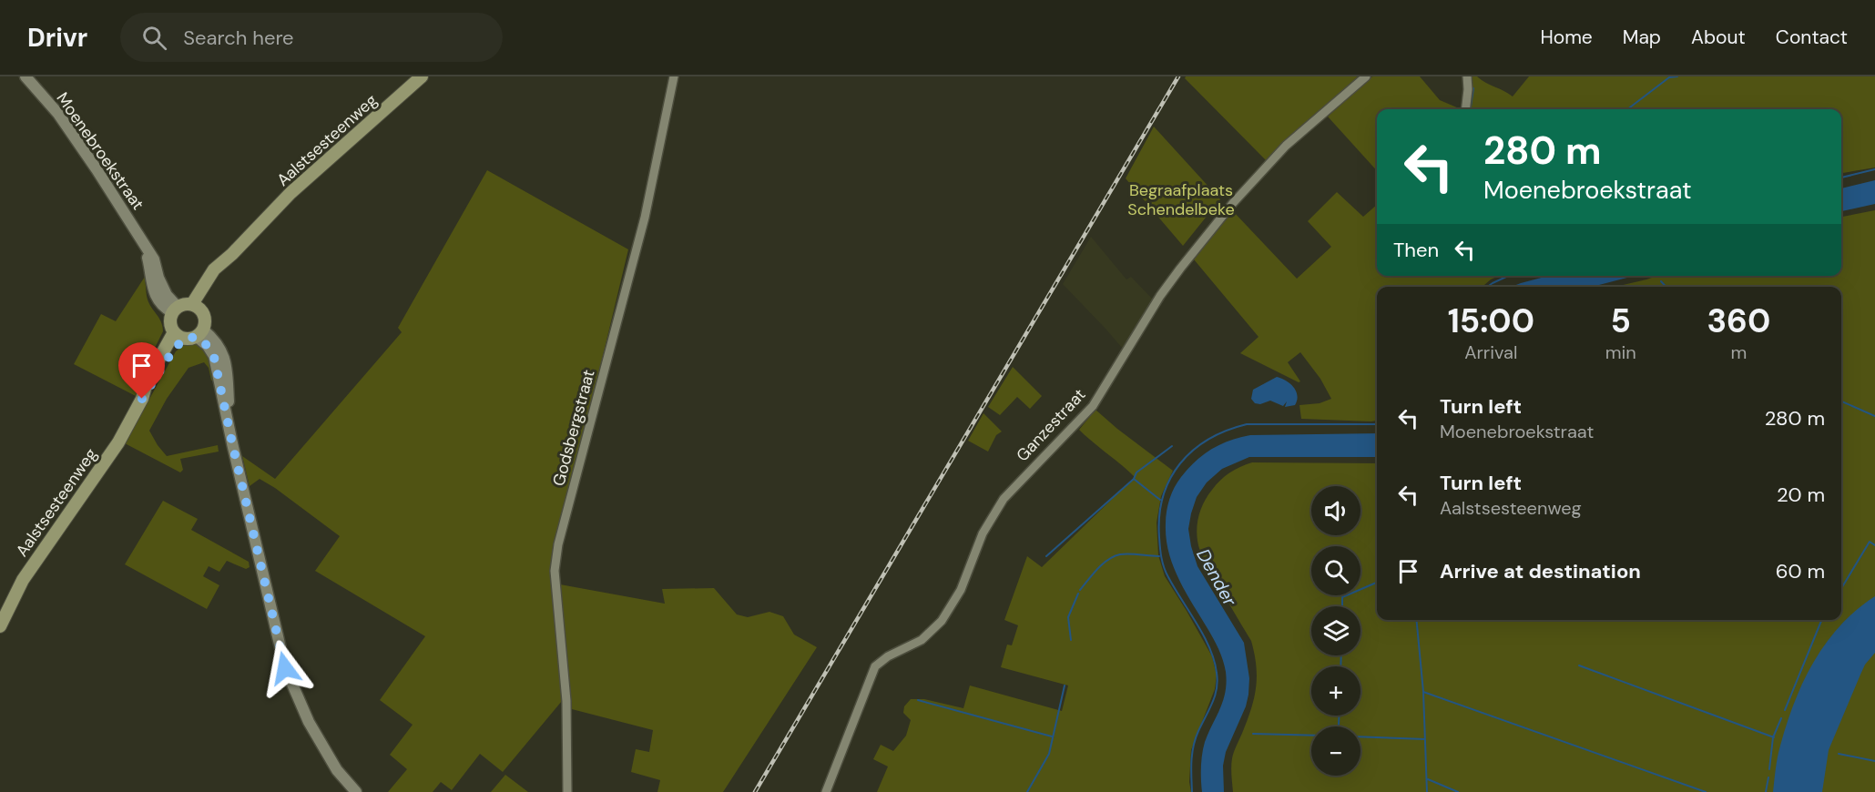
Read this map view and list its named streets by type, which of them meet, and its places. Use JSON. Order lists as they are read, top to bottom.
{
  "streets": {
    "main road": ["Aalstsesteenweg"],
    "street": ["Moenebroekstraat", "Ganzestraat", "Godsbergstraat"]
  },
  "crossings": [
    ["Aalstsesteenweg", "Moenebroekstraat"]
  ],
  "water": ["Dender"],
  "parks": ["Begraafplaats Schendelbeke"],
  "page": {
    "header": "Drivr",
    "search": "Search here",
    "nav": [
      "Home",
      "Map",
      "About",
      "Contact"
    ],
    "turn": ["280 m", "Moenebroekstraat"],
    "then": "Then",
    "eta": [
      "15:00",
      "Arrival",
      "5",
      "min",
      "360",
      "m"
    ],
    "list": [
      {
        "name": "Turn left",
        "note": "Moenebroekstraat",
        "value": "280 m"
      },
      {
        "name": "Turn left",
        "note": "Aalstsesteenweg",
        "value": "20 m"
      },
      {
        "name": "Arrive at destination",
        "value": "60 m"
      }
    ],
    "map_buttons": ["+", "−"]
  }
}
